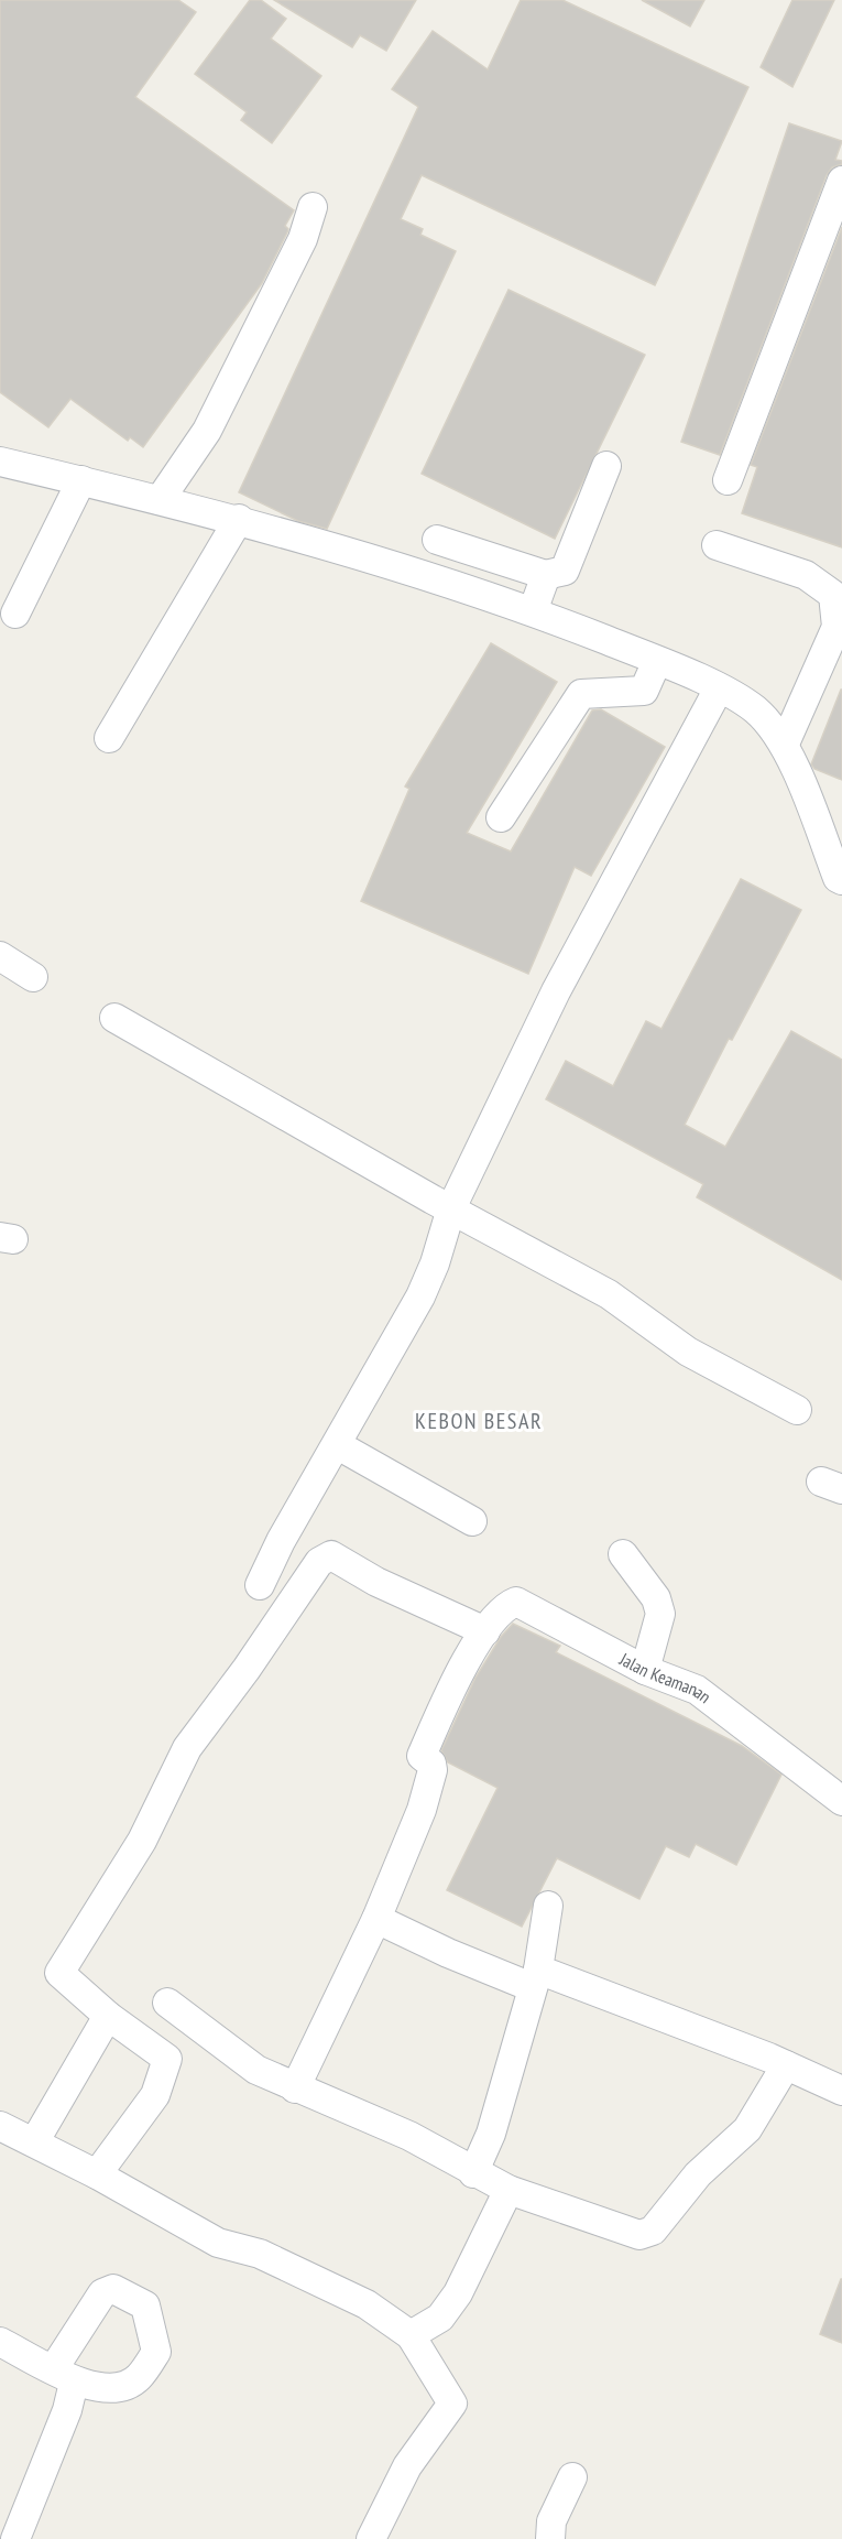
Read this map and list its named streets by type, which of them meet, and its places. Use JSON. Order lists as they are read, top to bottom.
{
  "streets": {
    "street": ["Jalan Keamanan"]
  },
  "districts": ["KEBON BESAR"]
}
